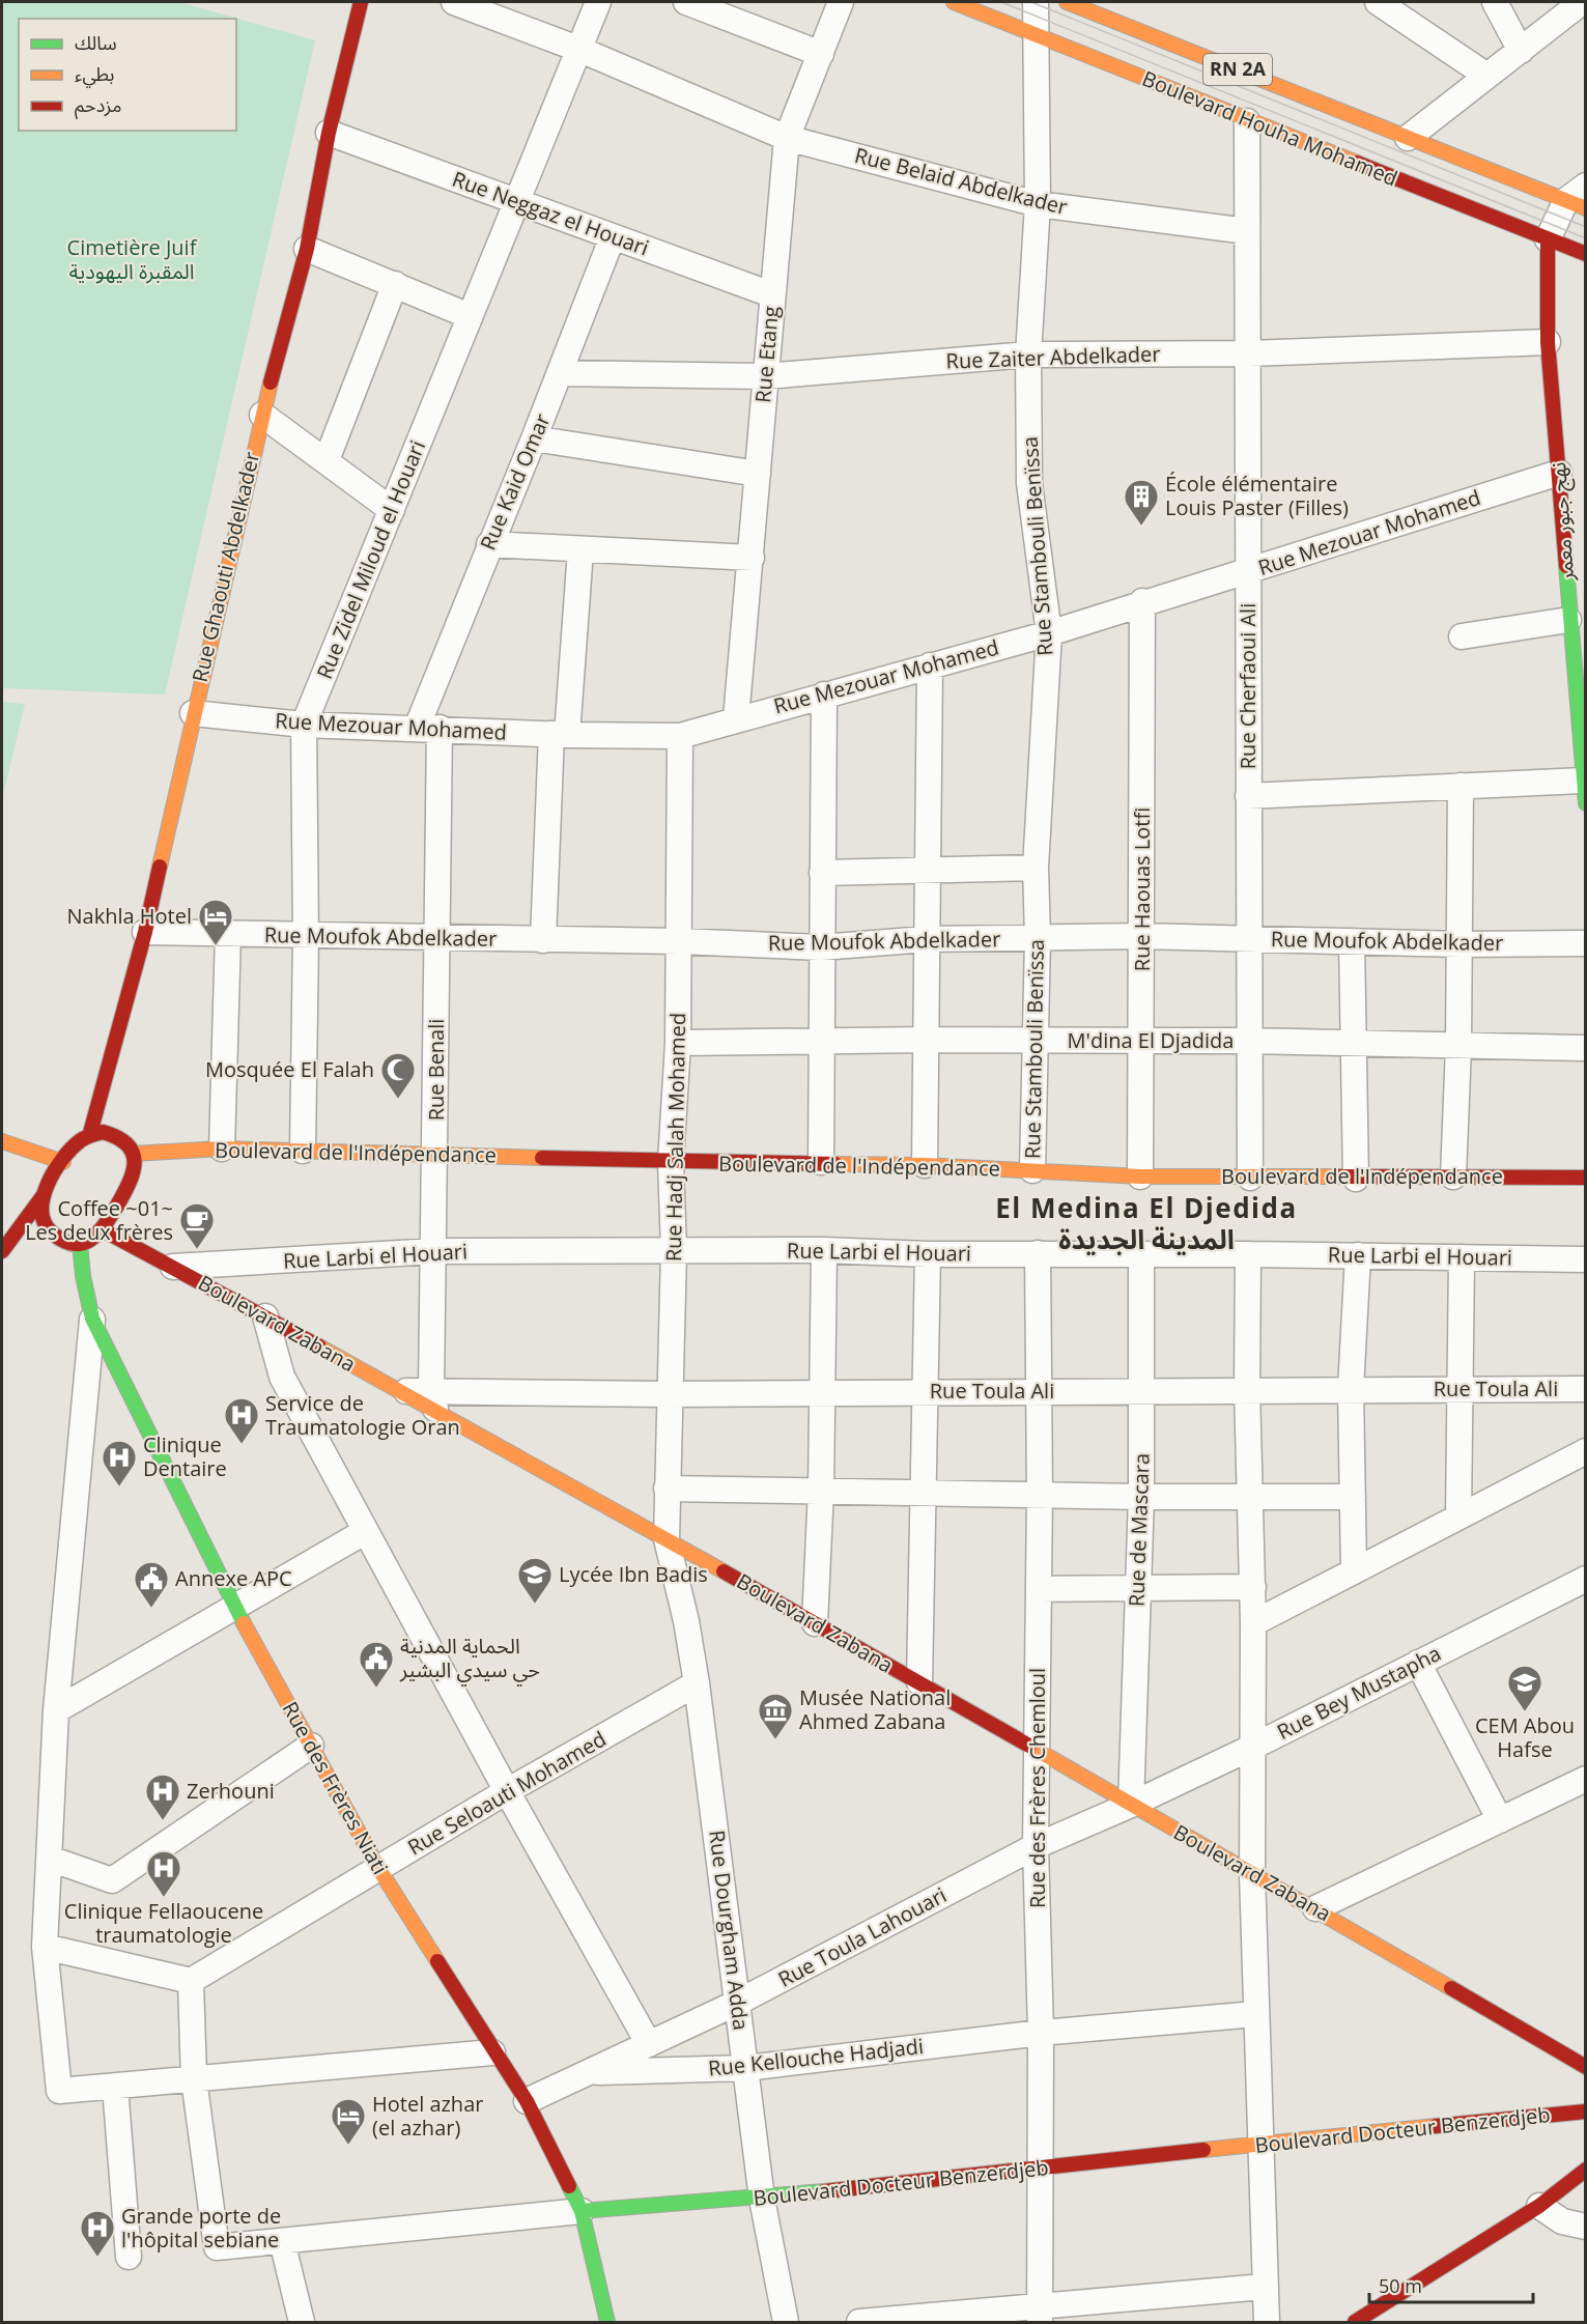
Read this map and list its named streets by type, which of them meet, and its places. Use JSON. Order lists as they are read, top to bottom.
{
  "streets": {
    "main road": [
      "RN 2A",
      "Boulevard Houha Mohamed",
      "نهج جبور معمر",
      "Rue Ghaouti Abdelkader",
      "Boulevard de l'Indépendance",
      "Boulevard Zabana",
      "Rue des Frères Niati",
      "Boulevard Docteur Benzerdjeb"
    ],
    "street": [
      "Rue Belaid Abdelkader",
      "Rue Neggaz el Houari",
      "Rue Etang",
      "Rue Zaiter Abdelkader",
      "Rue Kaid Omar",
      "Rue Mezouar Mohamed",
      "Rue Stambouli Benïssa",
      "Rue Zidel Miloud el Houari",
      "Rue Cherfaoui Ali",
      "Rue Haouas Lotfi",
      "Rue Moufok Abdelkader",
      "M'dina El Djadida",
      "Rue Benali",
      "Rue Hadj Salah Mohamed",
      "Rue Larbi el Houari",
      "Rue Toula Ali",
      "Rue de Mascara",
      "Rue Bey Mustapha",
      "Rue des Frères Chemloul",
      "Rue Seloauti Mohamed",
      "Rue Dourgham Adda",
      "Rue Toula Lahouari",
      "Rue Kellouche Hadjadi"
    ]
  },
  "crossings": [
    ["Boulevard Houha Mohamed", "نهج جبور معمر"],
    ["Boulevard Houha Mohamed", "Rue Stambouli Benïssa"],
    ["Boulevard Houha Mohamed", "Rue Cherfaoui Ali"],
    ["Rue Belaid Abdelkader", "Rue Etang"],
    ["Rue Belaid Abdelkader", "Rue Stambouli Benïssa"],
    ["Rue Belaid Abdelkader", "Rue Zidel Miloud el Houari"],
    ["Rue Belaid Abdelkader", "Rue Cherfaoui Ali"],
    ["Rue Neggaz el Houari", "Rue Etang"],
    ["Rue Neggaz el Houari", "Rue Kaid Omar"],
    ["Rue Neggaz el Houari", "Rue Zidel Miloud el Houari"],
    ["Rue Neggaz el Houari", "Rue Ghaouti Abdelkader"],
    ["Rue Etang", "Rue Zaiter Abdelkader"],
    ["Rue Etang", "Rue Mezouar Mohamed"],
    ["Rue Zaiter Abdelkader", "Rue Kaid Omar"],
    ["Rue Zaiter Abdelkader", "نهج جبور معمر"],
    ["Rue Zaiter Abdelkader", "Rue Stambouli Benïssa"],
    ["Rue Zaiter Abdelkader", "Rue Cherfaoui Ali"],
    ["Rue Kaid Omar", "Rue Mezouar Mohamed"],
    ["Rue Kaid Omar", "Rue Benali"],
    ["نهج جبور معمر", "Rue Mezouar Mohamed"],
    ["Rue Mezouar Mohamed", "Rue Stambouli Benïssa"],
    ["Rue Mezouar Mohamed", "Rue Zidel Miloud el Houari"],
    ["Rue Mezouar Mohamed", "Rue Ghaouti Abdelkader"],
    ["Rue Mezouar Mohamed", "Rue Cherfaoui Ali"],
    ["Rue Mezouar Mohamed", "Rue Haouas Lotfi"],
    ["Rue Mezouar Mohamed", "Rue Benali"],
    ["Rue Mezouar Mohamed", "Rue Hadj Salah Mohamed"],
    ["Rue Stambouli Benïssa", "Rue Moufok Abdelkader"],
    ["Rue Stambouli Benïssa", "M'dina El Djadida"],
    ["Rue Stambouli Benïssa", "Boulevard de l'Indépendance"],
    ["Rue Zidel Miloud el Houari", "Rue Moufok Abdelkader"],
    ["Rue Zidel Miloud el Houari", "Boulevard de l'Indépendance"],
    ["Rue Ghaouti Abdelkader", "Rue Moufok Abdelkader"],
    ["Rue Ghaouti Abdelkader", "Boulevard de l'Indépendance"],
    ["Rue Ghaouti Abdelkader", "Boulevard Zabana"],
    ["Rue Ghaouti Abdelkader", "Rue des Frères Niati"],
    ["Rue Cherfaoui Ali", "Rue Moufok Abdelkader"],
    ["Rue Cherfaoui Ali", "M'dina El Djadida"],
    ["Rue Cherfaoui Ali", "Boulevard de l'Indépendance"],
    ["Rue Haouas Lotfi", "Rue Moufok Abdelkader"],
    ["Rue Haouas Lotfi", "M'dina El Djadida"],
    ["Rue Haouas Lotfi", "Boulevard de l'Indépendance"],
    ["Rue Moufok Abdelkader", "Rue Benali"],
    ["Rue Moufok Abdelkader", "Rue Hadj Salah Mohamed"],
    ["M'dina El Djadida", "Rue Hadj Salah Mohamed"],
    ["Rue Benali", "Boulevard de l'Indépendance"],
    ["Rue Benali", "Rue Larbi el Houari"],
    ["Rue Benali", "Boulevard Zabana"],
    ["Rue Benali", "Rue Toula Ali"],
    ["Rue Hadj Salah Mohamed", "Boulevard de l'Indépendance"],
    ["Rue Hadj Salah Mohamed", "Rue Larbi el Houari"],
    ["Rue Hadj Salah Mohamed", "Boulevard Zabana"],
    ["Rue Hadj Salah Mohamed", "Rue Toula Ali"],
    ["Rue Hadj Salah Mohamed", "Rue Dourgham Adda"],
    ["Boulevard de l'Indépendance", "Boulevard Zabana"],
    ["Boulevard de l'Indépendance", "Rue des Frères Niati"],
    ["Rue Larbi el Houari", "Boulevard Zabana"],
    ["Rue Larbi el Houari", "Rue de Mascara"],
    ["Rue Larbi el Houari", "Rue des Frères Chemloul"],
    ["Boulevard Zabana", "Rue Toula Ali"],
    ["Boulevard Zabana", "Rue de Mascara"],
    ["Boulevard Zabana", "Rue Bey Mustapha"],
    ["Boulevard Zabana", "Rue des Frères Niati"],
    ["Boulevard Zabana", "Rue des Frères Chemloul"],
    ["Boulevard Zabana", "Rue Dourgham Adda"],
    ["Boulevard Zabana", "Rue Toula Lahouari"],
    ["Rue Toula Ali", "Rue de Mascara"],
    ["Rue Toula Ali", "Rue des Frères Chemloul"],
    ["Rue de Mascara", "Rue Bey Mustapha"],
    ["Rue de Mascara", "Rue Toula Lahouari"],
    ["Rue Bey Mustapha", "Rue Toula Lahouari"],
    ["Rue des Frères Niati", "Rue Seloauti Mohamed"],
    ["Rue des Frères Niati", "Rue Toula Lahouari"],
    ["Rue des Frères Niati", "Boulevard Docteur Benzerdjeb"],
    ["Rue des Frères Chemloul", "Rue Toula Lahouari"],
    ["Rue des Frères Chemloul", "Rue Kellouche Hadjadi"],
    ["Rue des Frères Chemloul", "Boulevard Docteur Benzerdjeb"],
    ["Rue Seloauti Mohamed", "Rue Dourgham Adda"],
    ["Rue Dourgham Adda", "Rue Toula Lahouari"],
    ["Rue Dourgham Adda", "Rue Kellouche Hadjadi"],
    ["Rue Dourgham Adda", "Boulevard Docteur Benzerdjeb"],
    ["Rue Toula Lahouari", "Rue Kellouche Hadjadi"]
  ],
  "districts": ["El Medina El Djedida المدينة الجديدة"],
  "parks": ["Cimetière Juif المقبرة اليهودية"],
  "places": {
    "building": ["École élémentaire Louis Paster (Filles)"],
    "hotel": ["Nakhla Hotel", "Hotel azhar (el azhar)"],
    "mosque": ["Mosquée El Falah"],
    "cafe": ["Coffee ~01~ Les deux frères"],
    "hospital": [
      "Service de Traumatologie Oran",
      "Clinique Dentaire",
      "Zerhouni",
      "Clinique Fellaoucene traumatologie",
      "Grande porte de l'hôpital sebiane"
    ],
    "school or university": ["Lycée Ibn Badis", "CEM Abou Hafse"],
    "public building": ["Annexe APC", "الحماية المدنية حي سيدي البشير"],
    "museum": ["Musée National Ahmed Zabana"]
  },
  "legend": ["سالك", "بطيء", "مزدحم"],
  "scale_bar": "50 m"
}
